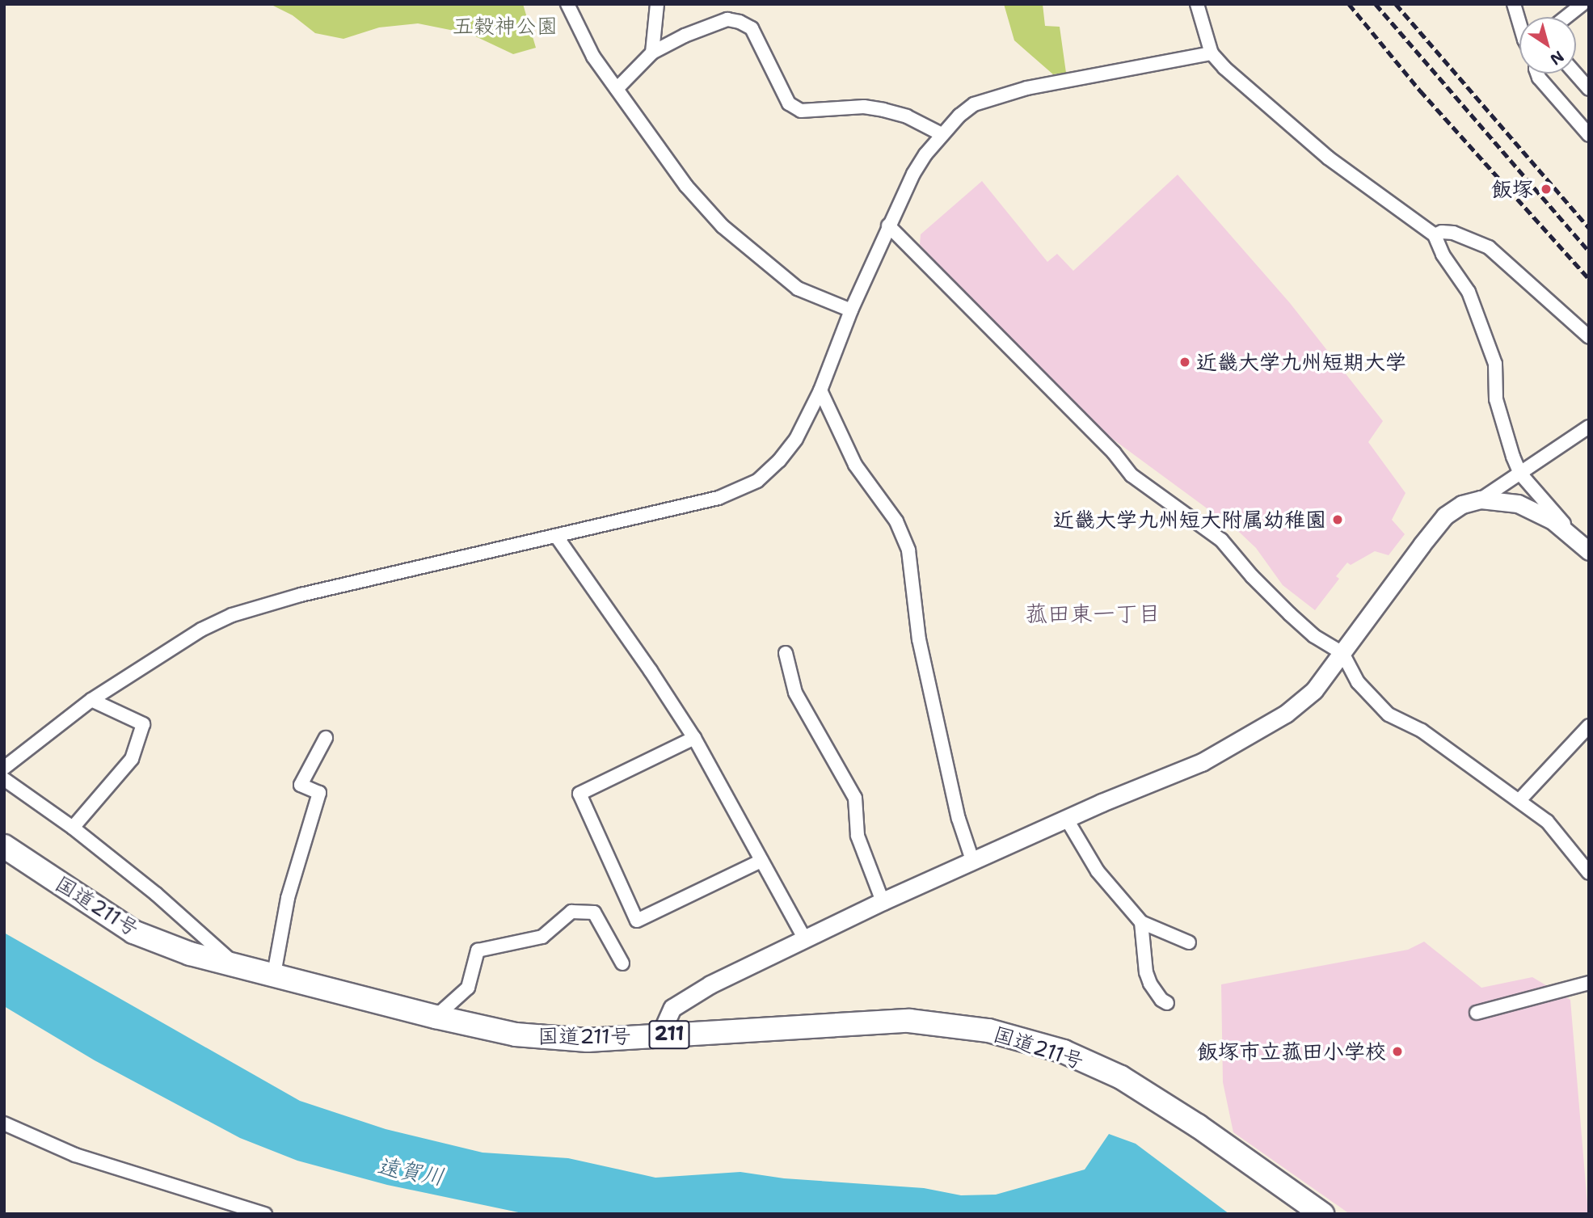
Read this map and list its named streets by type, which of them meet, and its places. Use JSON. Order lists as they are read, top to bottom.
{
  "streets": {
    "highway": ["国道211号", "211"]
  },
  "districts": ["菰田東一丁目"],
  "water": ["遠賀川"],
  "parks": ["五穀神公園"],
  "places": [
    "飯塚",
    "近畿大学九州短期大学",
    "近畿大学九州短大附属幼稚園",
    "飯塚市立菰田小学校"
  ],
  "north": "bottom right"
}
